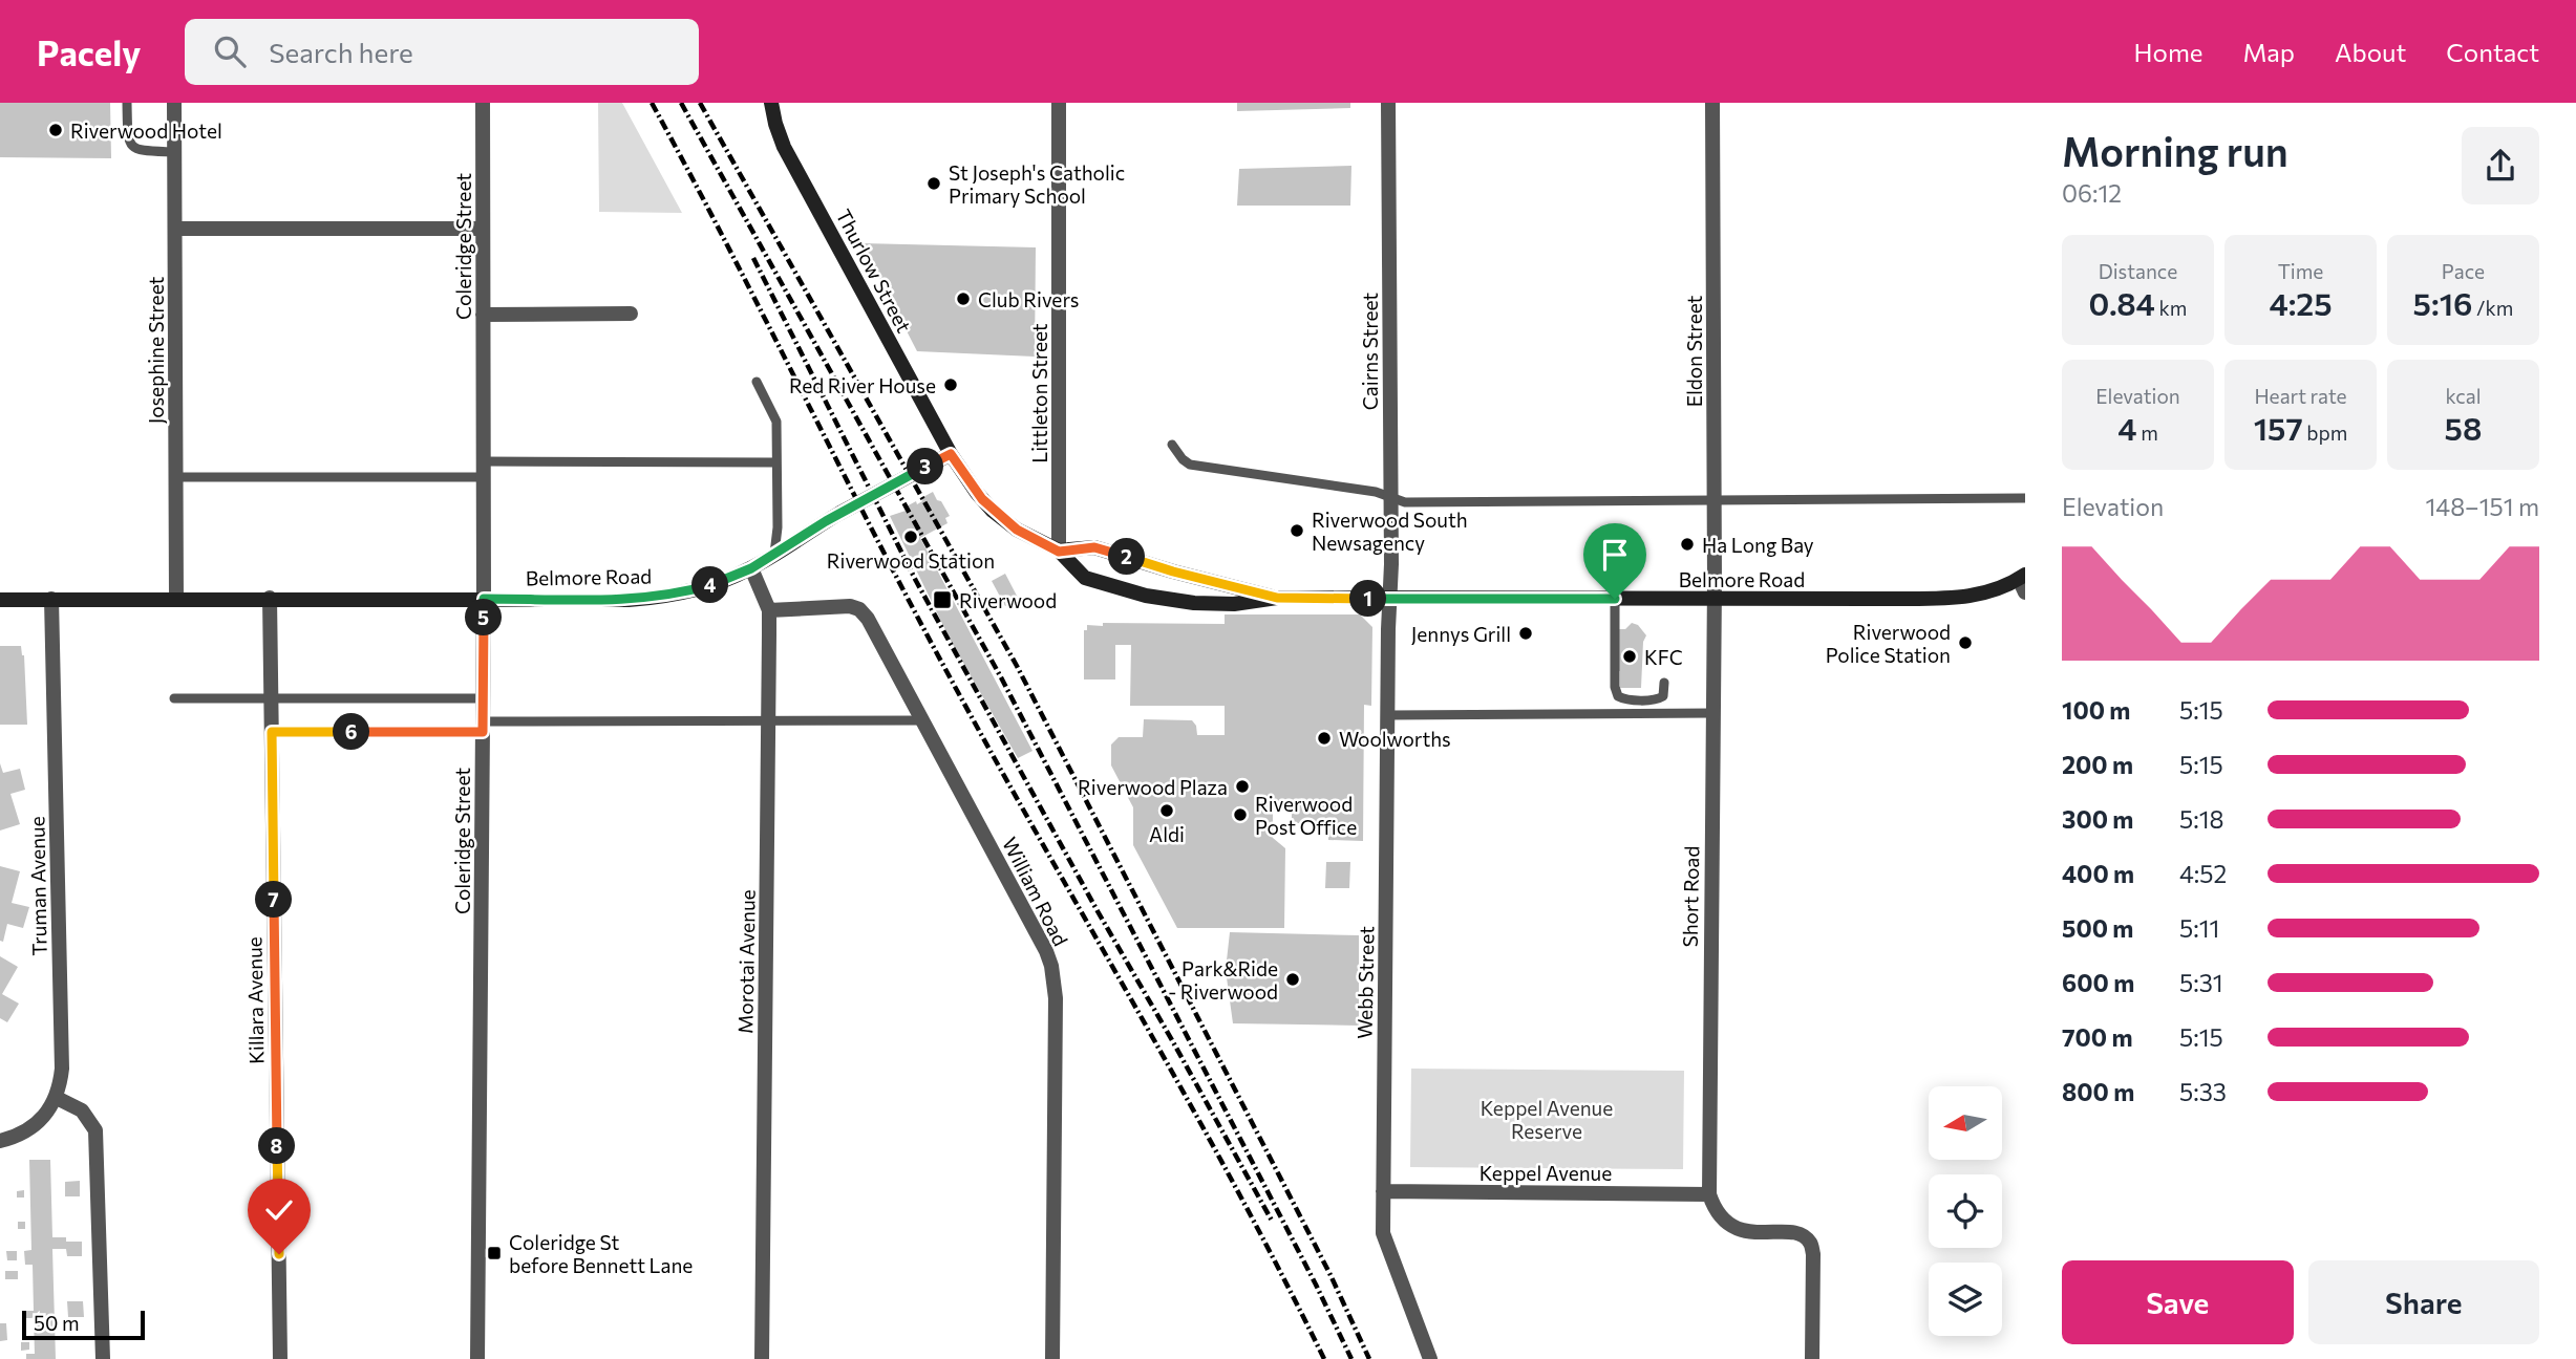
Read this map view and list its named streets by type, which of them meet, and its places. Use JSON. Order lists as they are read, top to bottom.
{
  "streets": {
    "main road": ["Thurlow Street", "Belmore Road"],
    "street": [
      "Coleridge Street",
      "Josephine Street",
      "Cairns Street",
      "Eldon Street",
      "Littleton Street",
      "Truman Avenue",
      "William Road",
      "Short Road",
      "Morotai Avenue",
      "Webb Street",
      "Killara Avenue",
      "Keppel Avenue"
    ]
  },
  "crossings": [
    ["Coleridge Street", "Belmore Road"],
    ["Thurlow Street", "Belmore Road"],
    ["Josephine Street", "Belmore Road"],
    ["Cairns Street", "Belmore Road"],
    ["Cairns Street", "Webb Street"],
    ["Eldon Street", "Belmore Road"],
    ["Eldon Street", "Short Road"],
    ["Littleton Street", "Belmore Road"],
    ["Belmore Road", "Truman Avenue"],
    ["Belmore Road", "Short Road"],
    ["Belmore Road", "Morotai Avenue"],
    ["Belmore Road", "Webb Street"],
    ["Belmore Road", "Killara Avenue"],
    ["William Road", "Morotai Avenue"],
    ["Short Road", "Keppel Avenue"],
    ["Webb Street", "Keppel Avenue"]
  ],
  "parks": ["Keppel Avenue Reserve"],
  "places": {
    "other": [
      "Riverwood Hotel",
      "St Joseph's Catholic Primary School",
      "Club Rivers",
      "Red River House",
      "Riverwood South Newsagency",
      "Riverwood Station",
      "Ha Long Bay",
      "Jennys Grill",
      "Riverwood Police Station",
      "KFC",
      "Woolworths",
      "Riverwood Plaza",
      "Aldi",
      "Riverwood Post Office",
      "Park&Ride - Riverwood"
    ],
    "transit": ["Riverwood", "Coleridge St before Bennett Lane"]
  },
  "scale_bar": "50 m",
  "north": "left",
  "page": {
    "header": "Pacely",
    "search": "Search here",
    "nav": [
      "Home",
      "Map",
      "About",
      "Contact"
    ],
    "heading": ["Morning run", "06:12"],
    "stats": [
      ["Distance", "0.84 km"],
      ["Time", "4:25"],
      ["Pace", "5:16 /km"],
      ["Elevation", "4 m"],
      ["Heart rate", "157 bpm"],
      ["kcal", "58"]
    ],
    "pins": [
      "3",
      "2",
      "4",
      "1",
      "5",
      "6",
      "7",
      "8"
    ],
    "chart": ["Elevation", "148–151 m"],
    "list": [
      {
        "name": "100 m",
        "note": "5:15"
      },
      {
        "name": "200 m",
        "note": "5:15"
      },
      {
        "name": "300 m",
        "note": "5:18"
      },
      {
        "name": "400 m",
        "note": "4:52"
      },
      {
        "name": "500 m",
        "note": "5:11"
      },
      {
        "name": "600 m",
        "note": "5:31"
      },
      {
        "name": "700 m",
        "note": "5:15"
      },
      {
        "name": "800 m",
        "note": "5:33"
      }
    ],
    "buttons": ["Save", "Share"],
    "scale": "50 m"
  }
}
